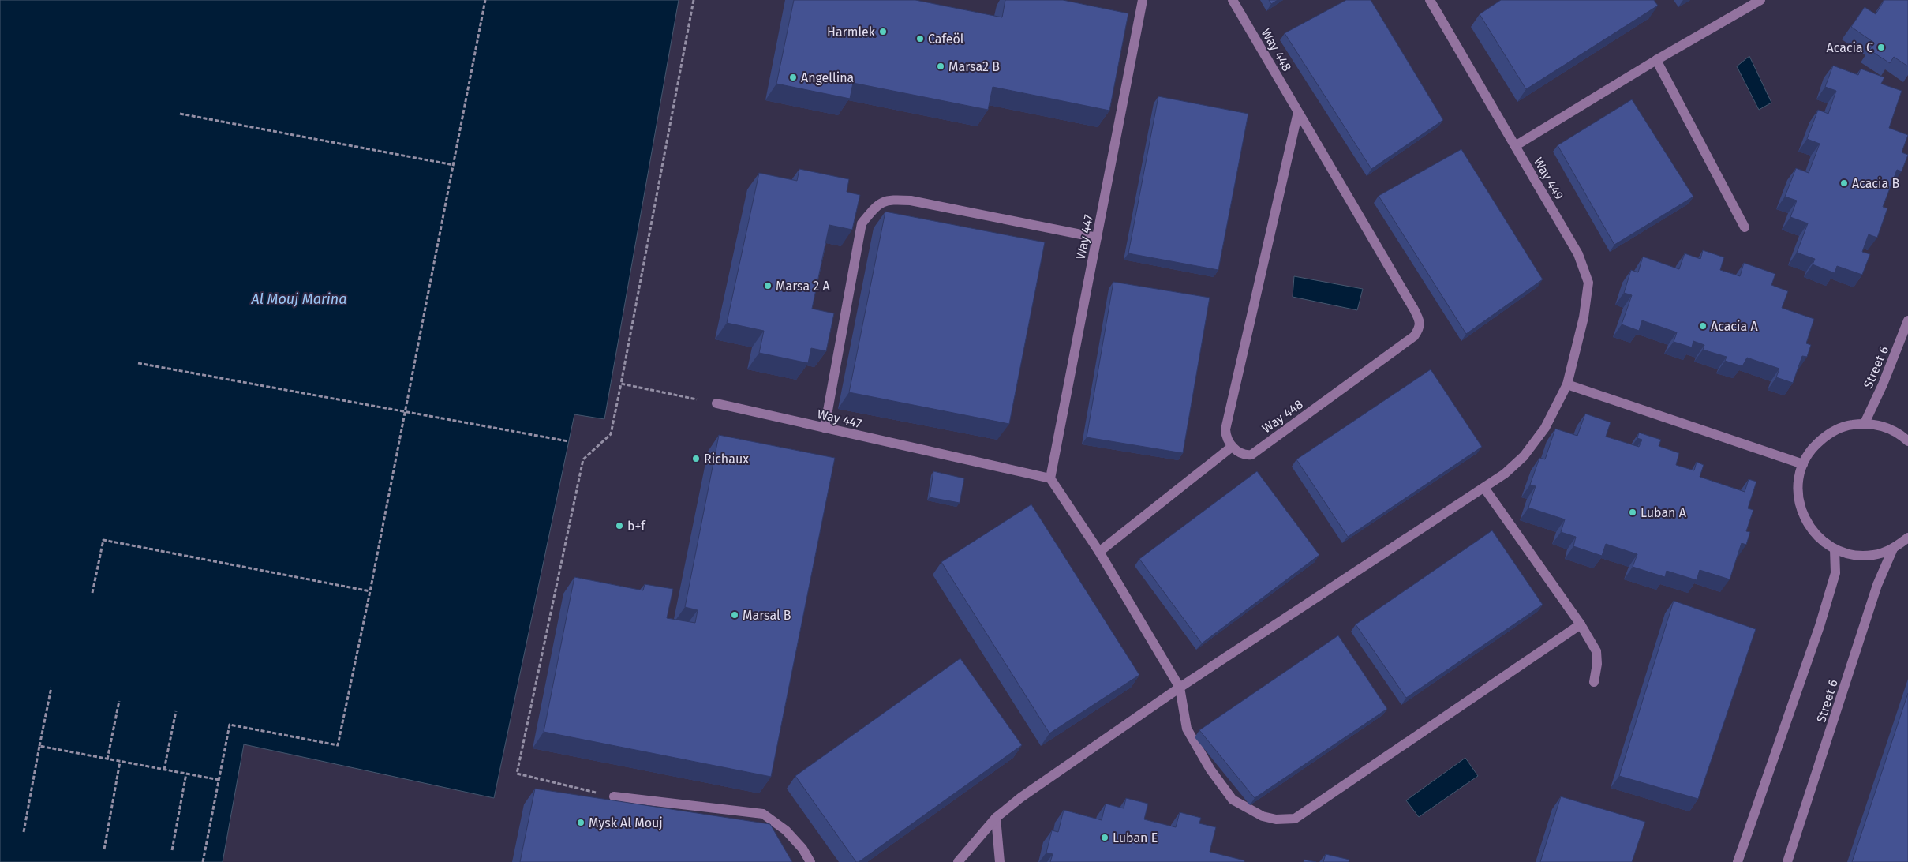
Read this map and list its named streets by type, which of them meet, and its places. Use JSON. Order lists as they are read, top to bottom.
{
  "streets": {
    "street": [
      "Way 448",
      "Way 449",
      "Way 447",
      "Street 6"
    ]
  },
  "water": ["Al Mouj Marina"],
  "places": [
    "Harmlek",
    "Cafeöl",
    "Acacia C",
    "Marsa2 B",
    "Angellina",
    "Acacia B",
    "Marsa 2 A",
    "Acacia A",
    "Richaux",
    "Luban A",
    "b+f",
    "Marsal B",
    "Mysk Al Mouj",
    "Luban E"
  ]
}
